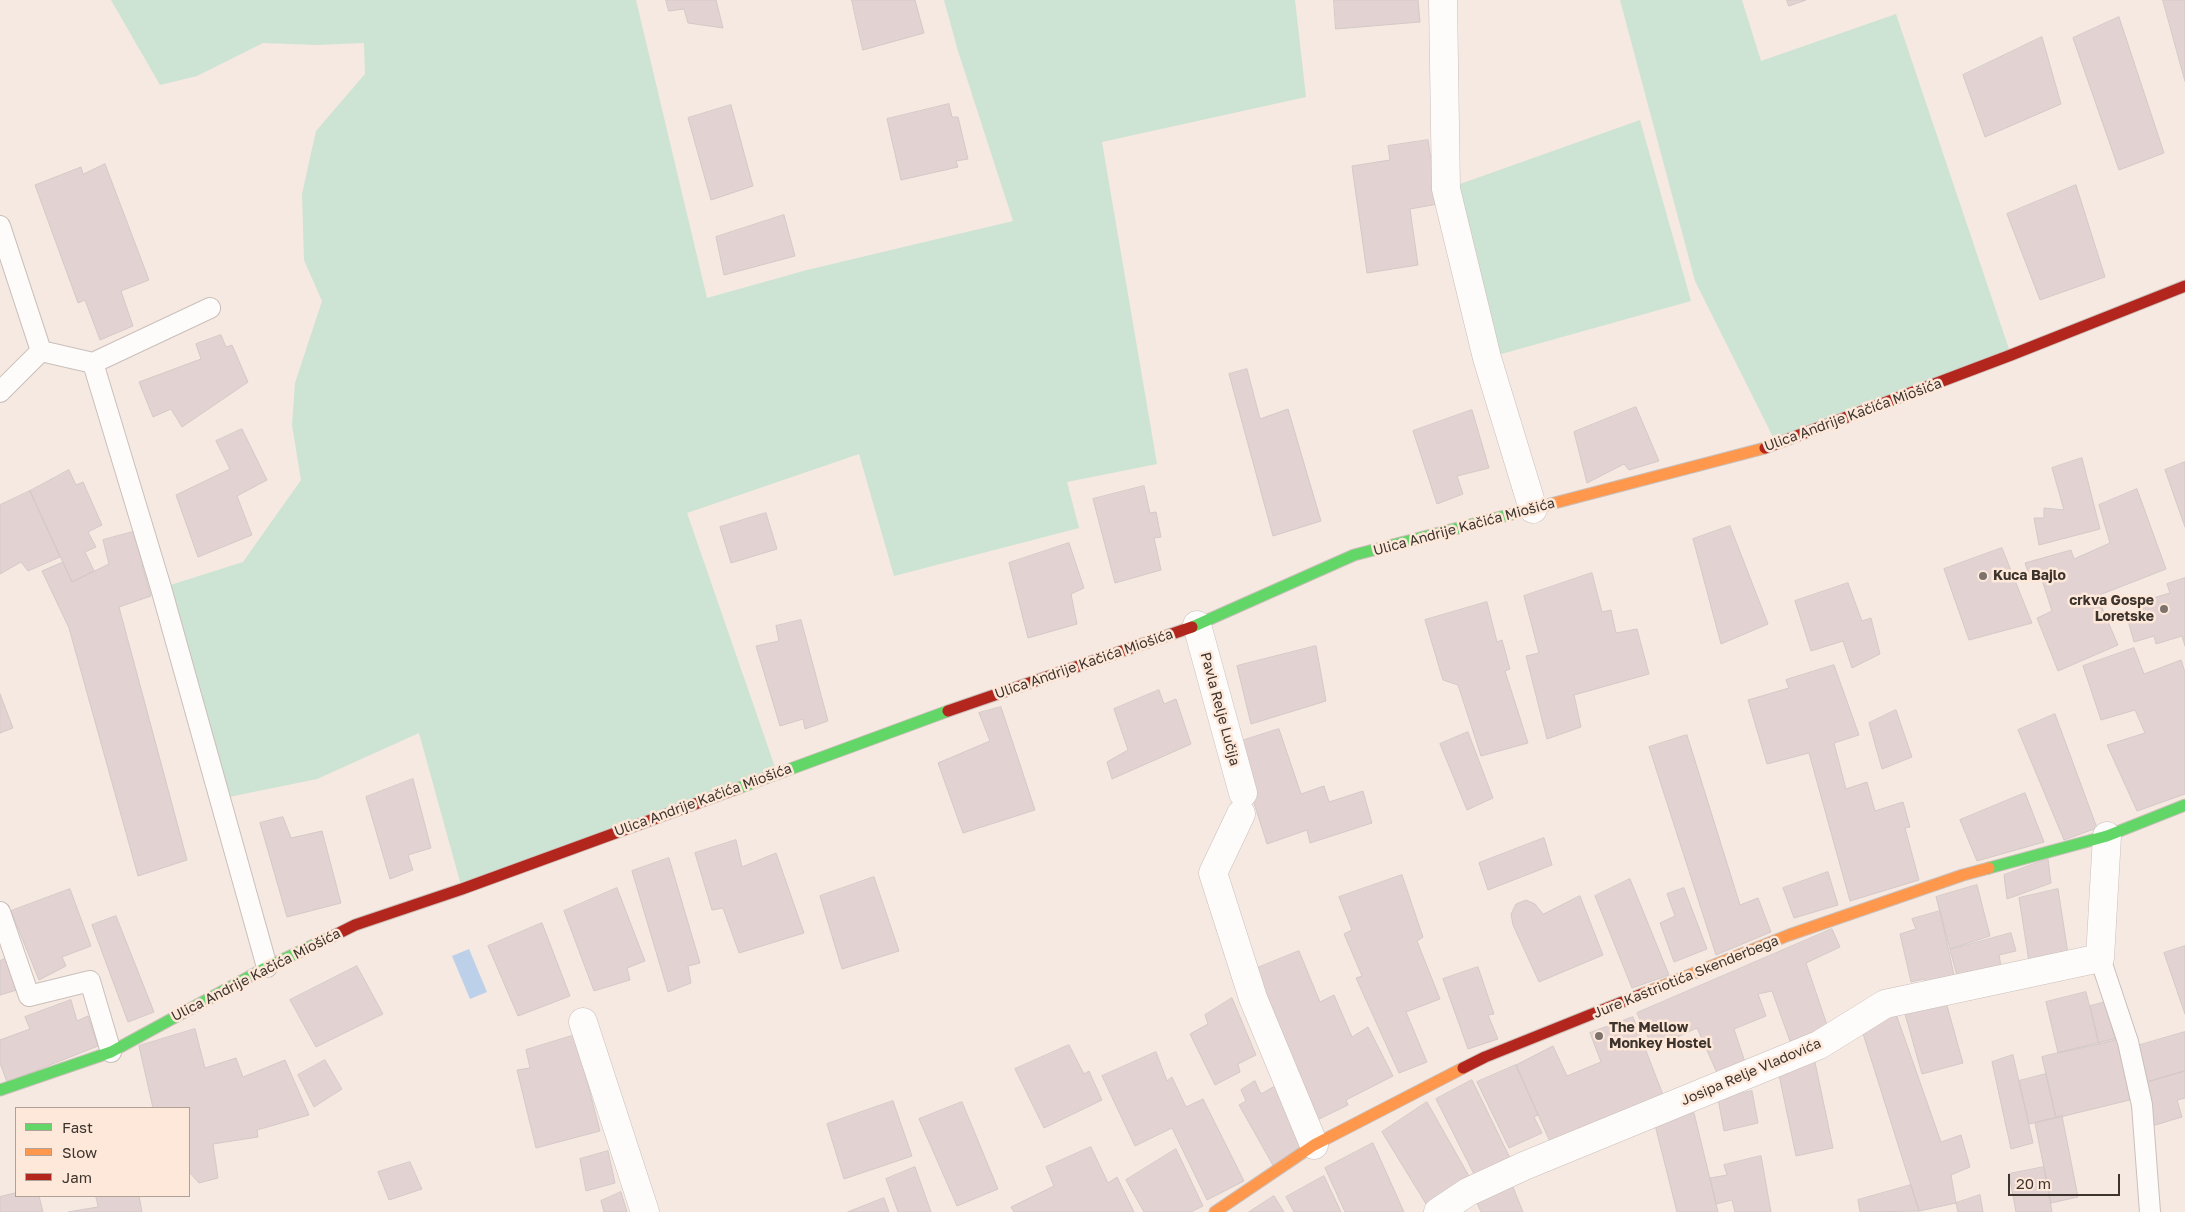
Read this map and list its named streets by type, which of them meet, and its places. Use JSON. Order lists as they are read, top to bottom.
{
  "streets": {
    "street": [
      "Ulica Andrije Kačića Miošića",
      "Pavla Relje Lučija",
      "Jure Kastriotića Skenderbega",
      "Josipa Relje Vladovića"
    ]
  },
  "crossings": [
    ["Ulica Andrije Kačića Miošića", "Pavla Relje Lučija"],
    ["Pavla Relje Lučija", "Jure Kastriotića Skenderbega"]
  ],
  "places": ["Kuca Bajlo", "crkva Gospe Loretske", "The Mellow Monkey Hostel"],
  "legend": ["Fast", "Slow", "Jam"],
  "scale_bar": "20 m"
}
